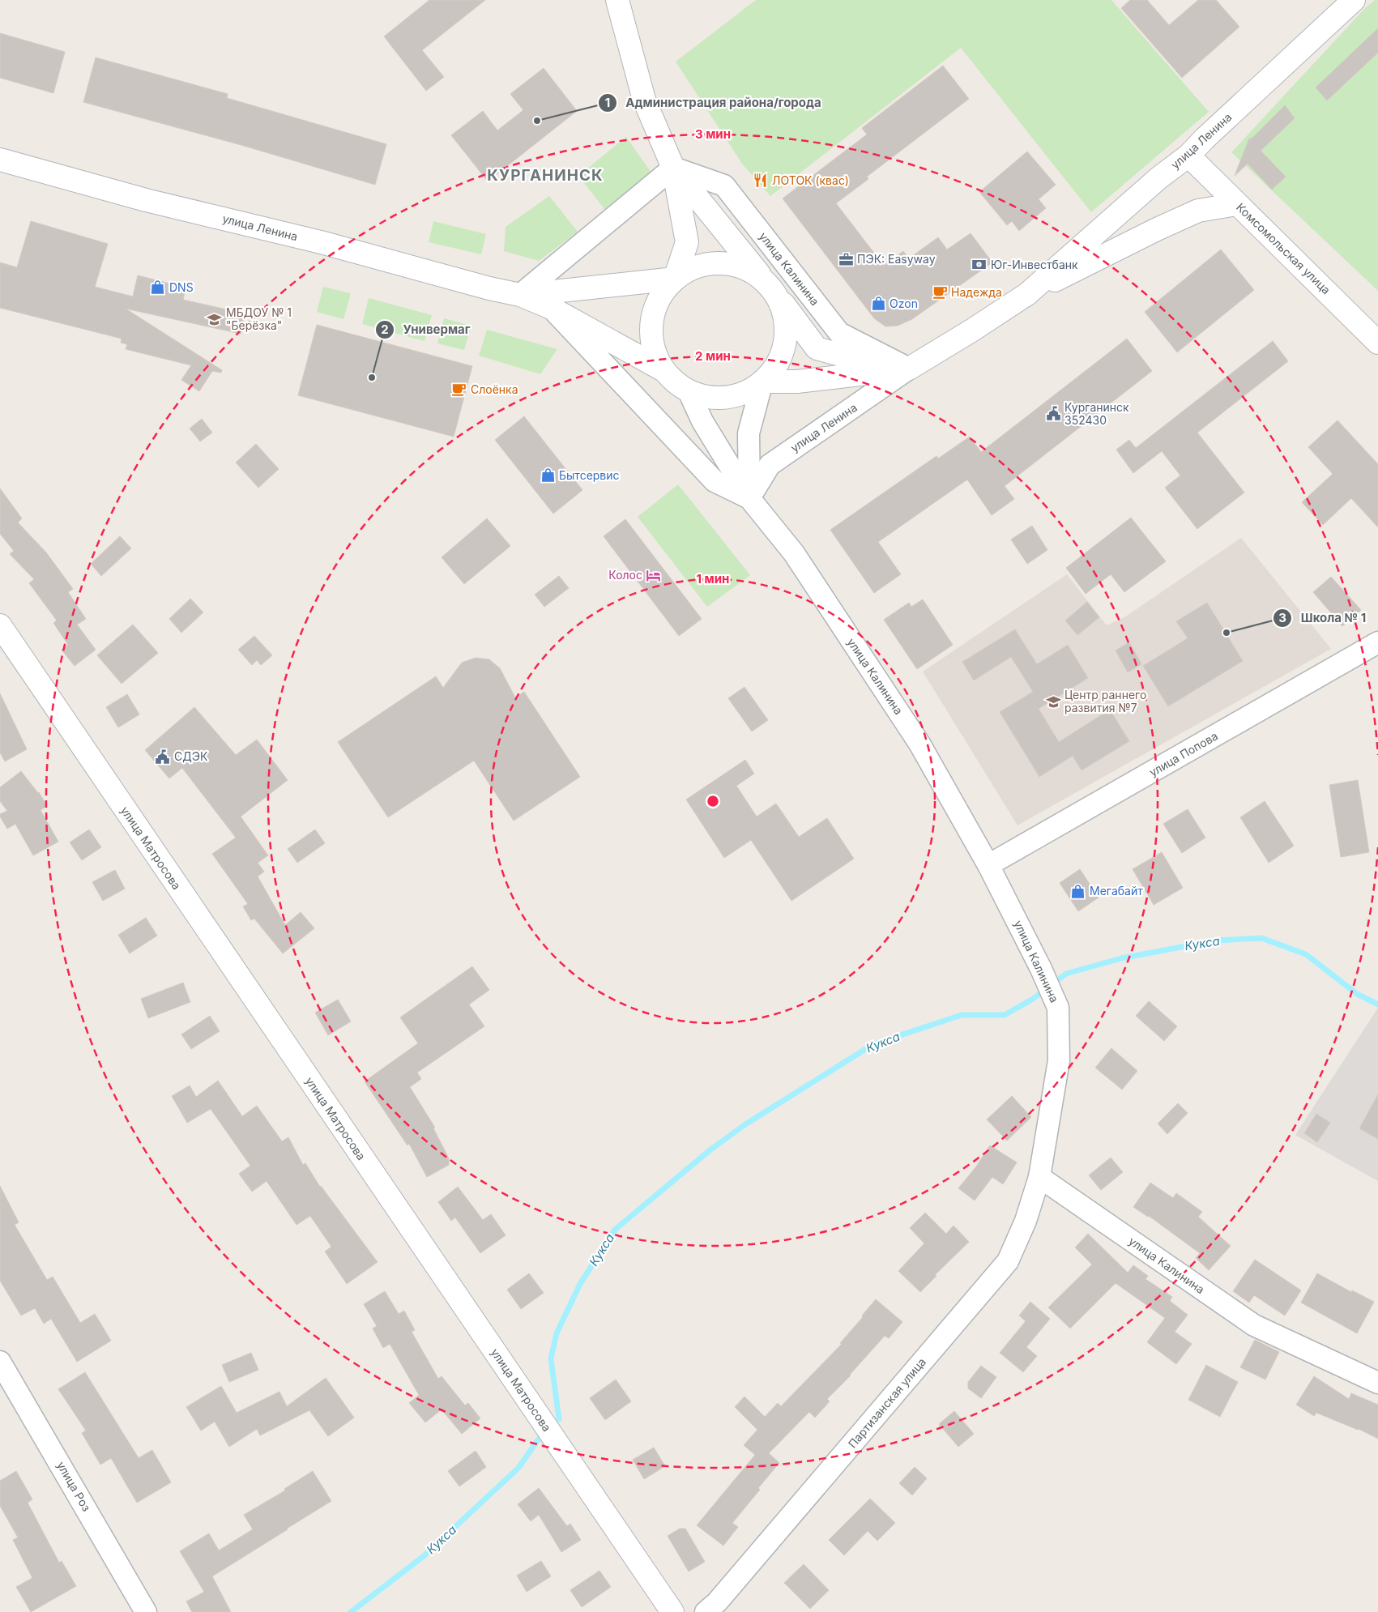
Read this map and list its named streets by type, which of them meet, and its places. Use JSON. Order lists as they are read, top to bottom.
{
  "streets": {
    "street": [
      "улица Ленина",
      "Комсомольская улица",
      "улица Калинина",
      "улица Попова",
      "улица Матросова",
      "Партизанская улица",
      "улица Роз"
    ]
  },
  "crossings": [
    ["улица Ленина", "Комсомольская улица"],
    ["улица Ленина", "улица Калинина"],
    ["улица Калинина", "улица Попова"],
    ["улица Калинина", "Партизанская улица"]
  ],
  "districts": ["КУРГАНИНСК"],
  "water": ["Кукса"],
  "places": {
    "other": ["Администрация района/города", "Универмаг", "Школа № 1"],
    "restaurant": ["ЛОТОК (квас)"],
    "office": ["ПЭК: Easyway"],
    "bank": ["Юг-Инвестбанк"],
    "shop": [
      "DNS",
      "Ozon",
      "Бытсервис",
      "Мегабайт"
    ],
    "cafe": ["Надежда", "Слоёнка"],
    "school or university": ["МБДОУ № 1 \"Берёзка\"", "Центр раннего развития №7"],
    "public building": ["Курганинск 352430", "СДЭК"],
    "hotel": ["Колос"]
  },
  "rings": ["3 мин", "2 мин", "1 мин"]
}
